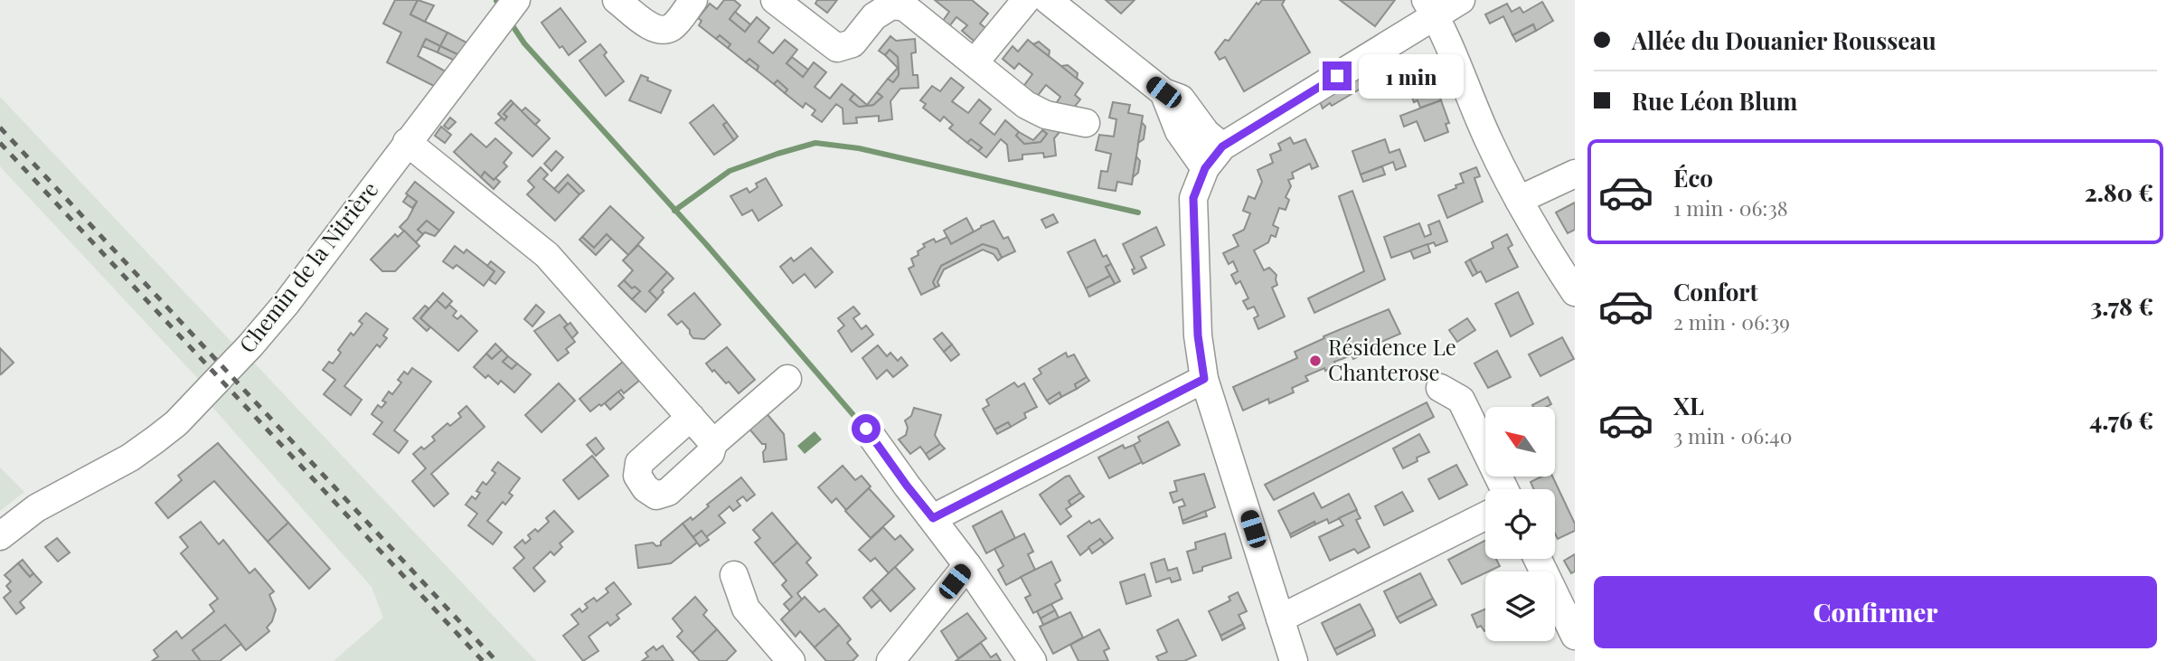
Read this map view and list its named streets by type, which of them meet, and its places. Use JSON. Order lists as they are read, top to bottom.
{
  "streets": {
    "street": ["Chemin de la Nitrière"]
  },
  "places": ["Résidence Le Chanterose"],
  "north": "top left",
  "page": {
    "banner": ["Allée du Douanier Rousseau", "Rue Léon Blum"],
    "bubble": "1 min",
    "list": [
      {
        "name": "Éco",
        "note": "1 min · 06:38",
        "value": "2.80 €"
      },
      {
        "name": "Confort",
        "note": "2 min · 06:39",
        "value": "3.78 €"
      },
      {
        "name": "XL",
        "note": "3 min · 06:40",
        "value": "4.76 €"
      }
    ],
    "buttons": "Confirmer"
  }
}
